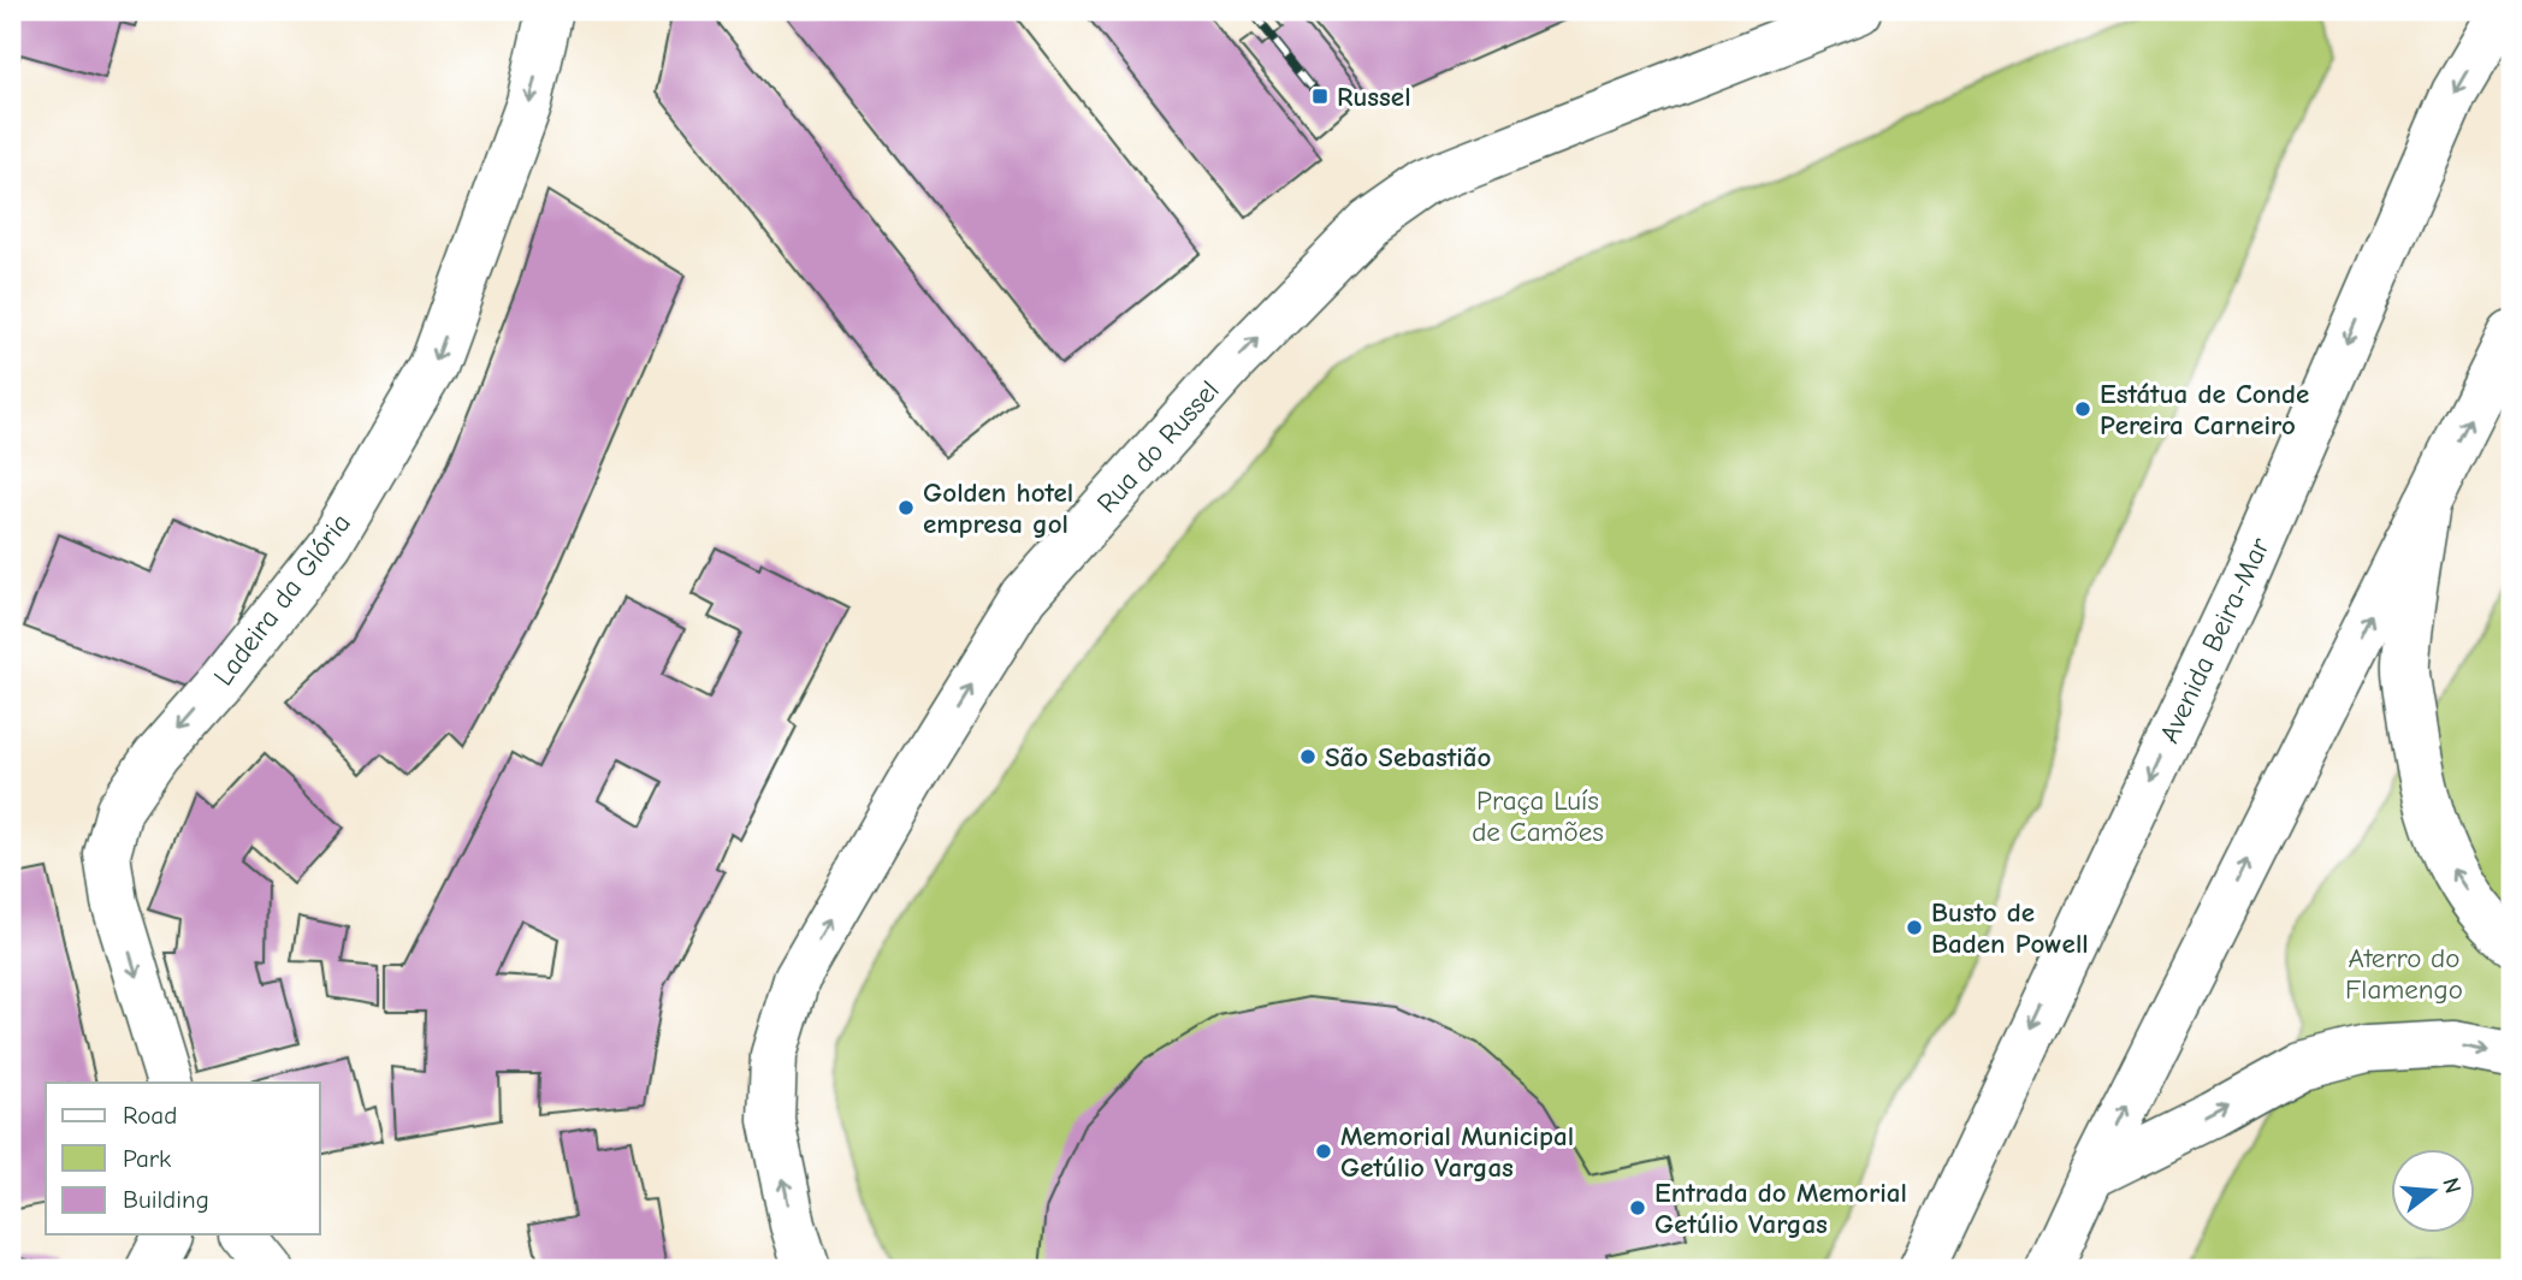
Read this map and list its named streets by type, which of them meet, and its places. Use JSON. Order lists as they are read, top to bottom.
{
  "streets": {
    "main road": ["Rua do Russel", "Ladeira da Glória", "Avenida Beira-Mar"]
  },
  "one_way": ["Rua do Russel", "Ladeira da Glória"],
  "parks": ["Praça Luís de Camões", "Aterro do Flamengo"],
  "places": {
    "transit": ["Russel"],
    "other": [
      "Estátua de Conde Pereira Carneiro",
      "Golden hotel empresa gol",
      "São Sebastião",
      "Busto de Baden Powell",
      "Memorial Municipal Getúlio Vargas",
      "Entrada do Memorial Getúlio Vargas"
    ]
  },
  "legend": ["Road", "Park", "Building"],
  "north": "right"
}
